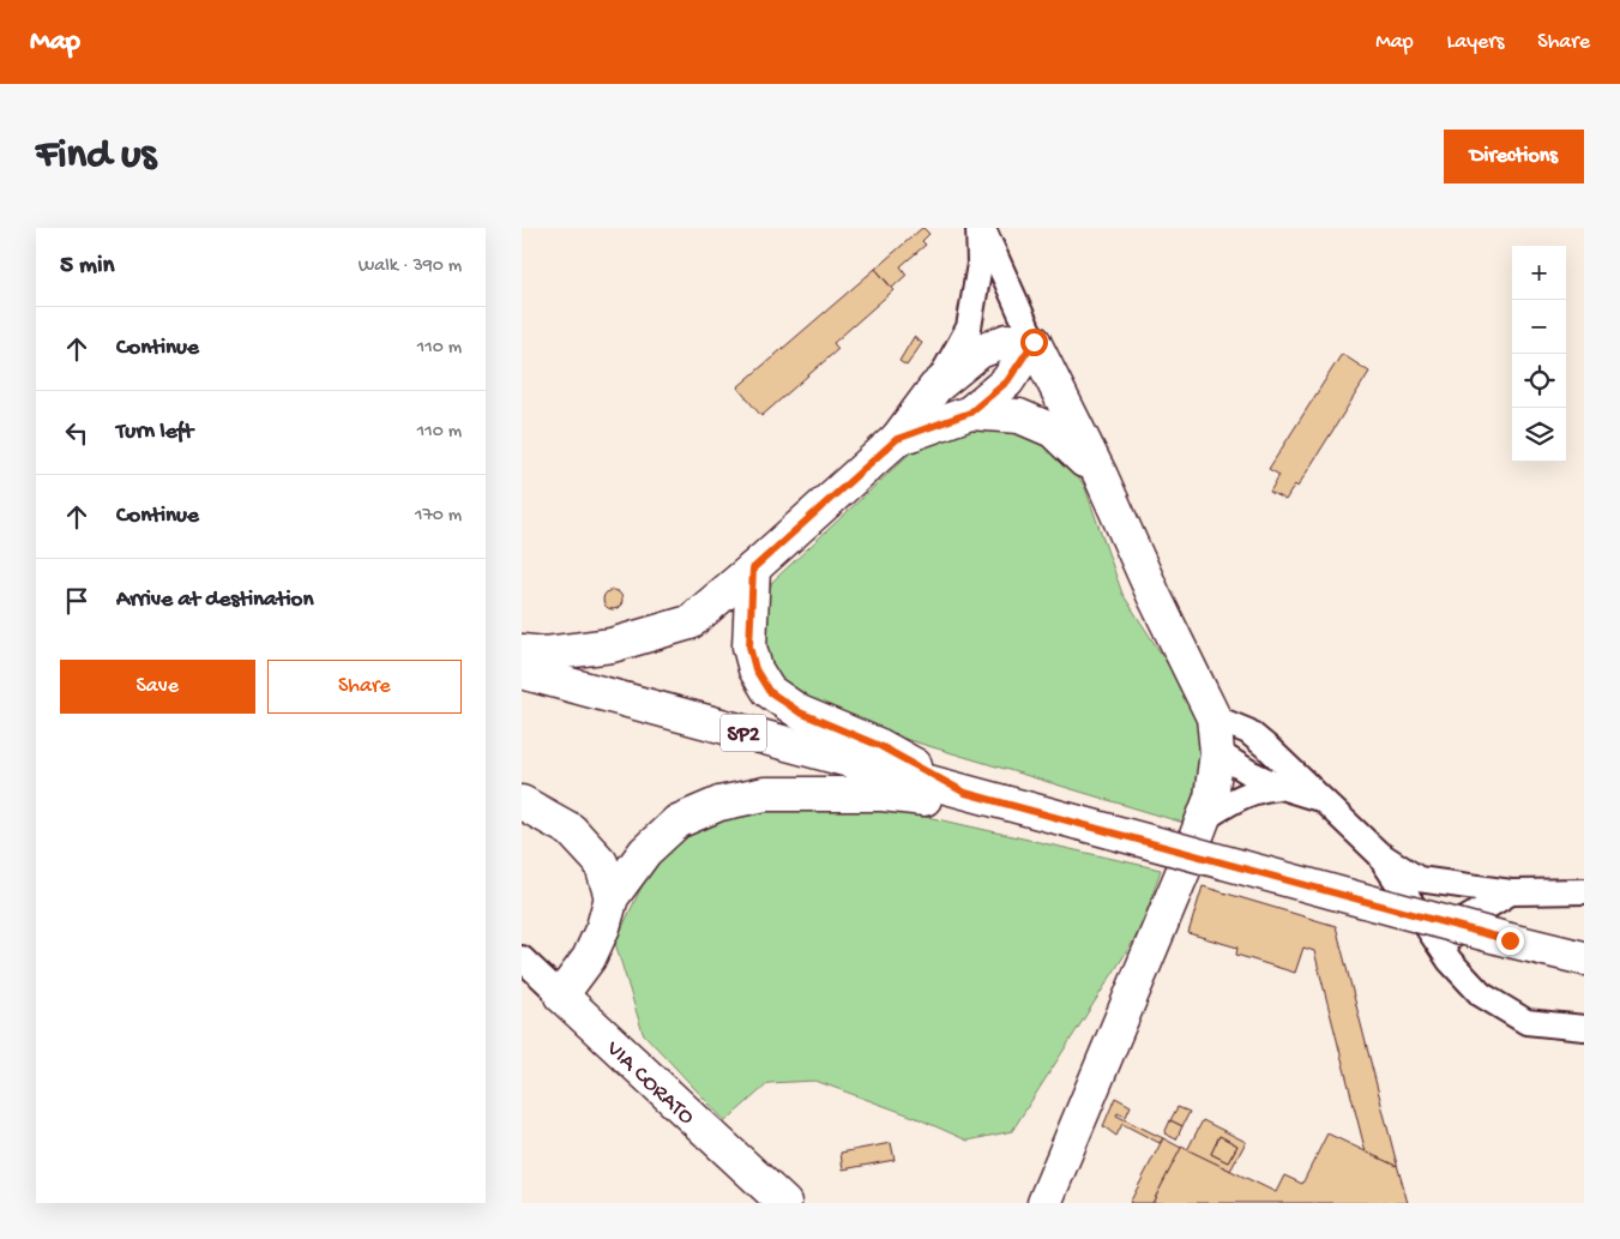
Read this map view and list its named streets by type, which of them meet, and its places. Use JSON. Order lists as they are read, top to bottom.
{
  "streets": {
    "main road": ["SP2", "VIA CORATO"]
  },
  "page": {
    "header": "Map",
    "nav": ["Map", "Layers", "Share"],
    "buttons": [
      "Directions",
      ["Save", "Share"]
    ],
    "title": "Find us",
    "heading": ["5 min", "Walk · 390 m"],
    "map_buttons": ["+", "−"],
    "list": [
      ["Continue", "110 m"],
      ["Turn left", "110 m"],
      ["Continue", "170 m"],
      "Arrive at destination"
    ]
  }
}
